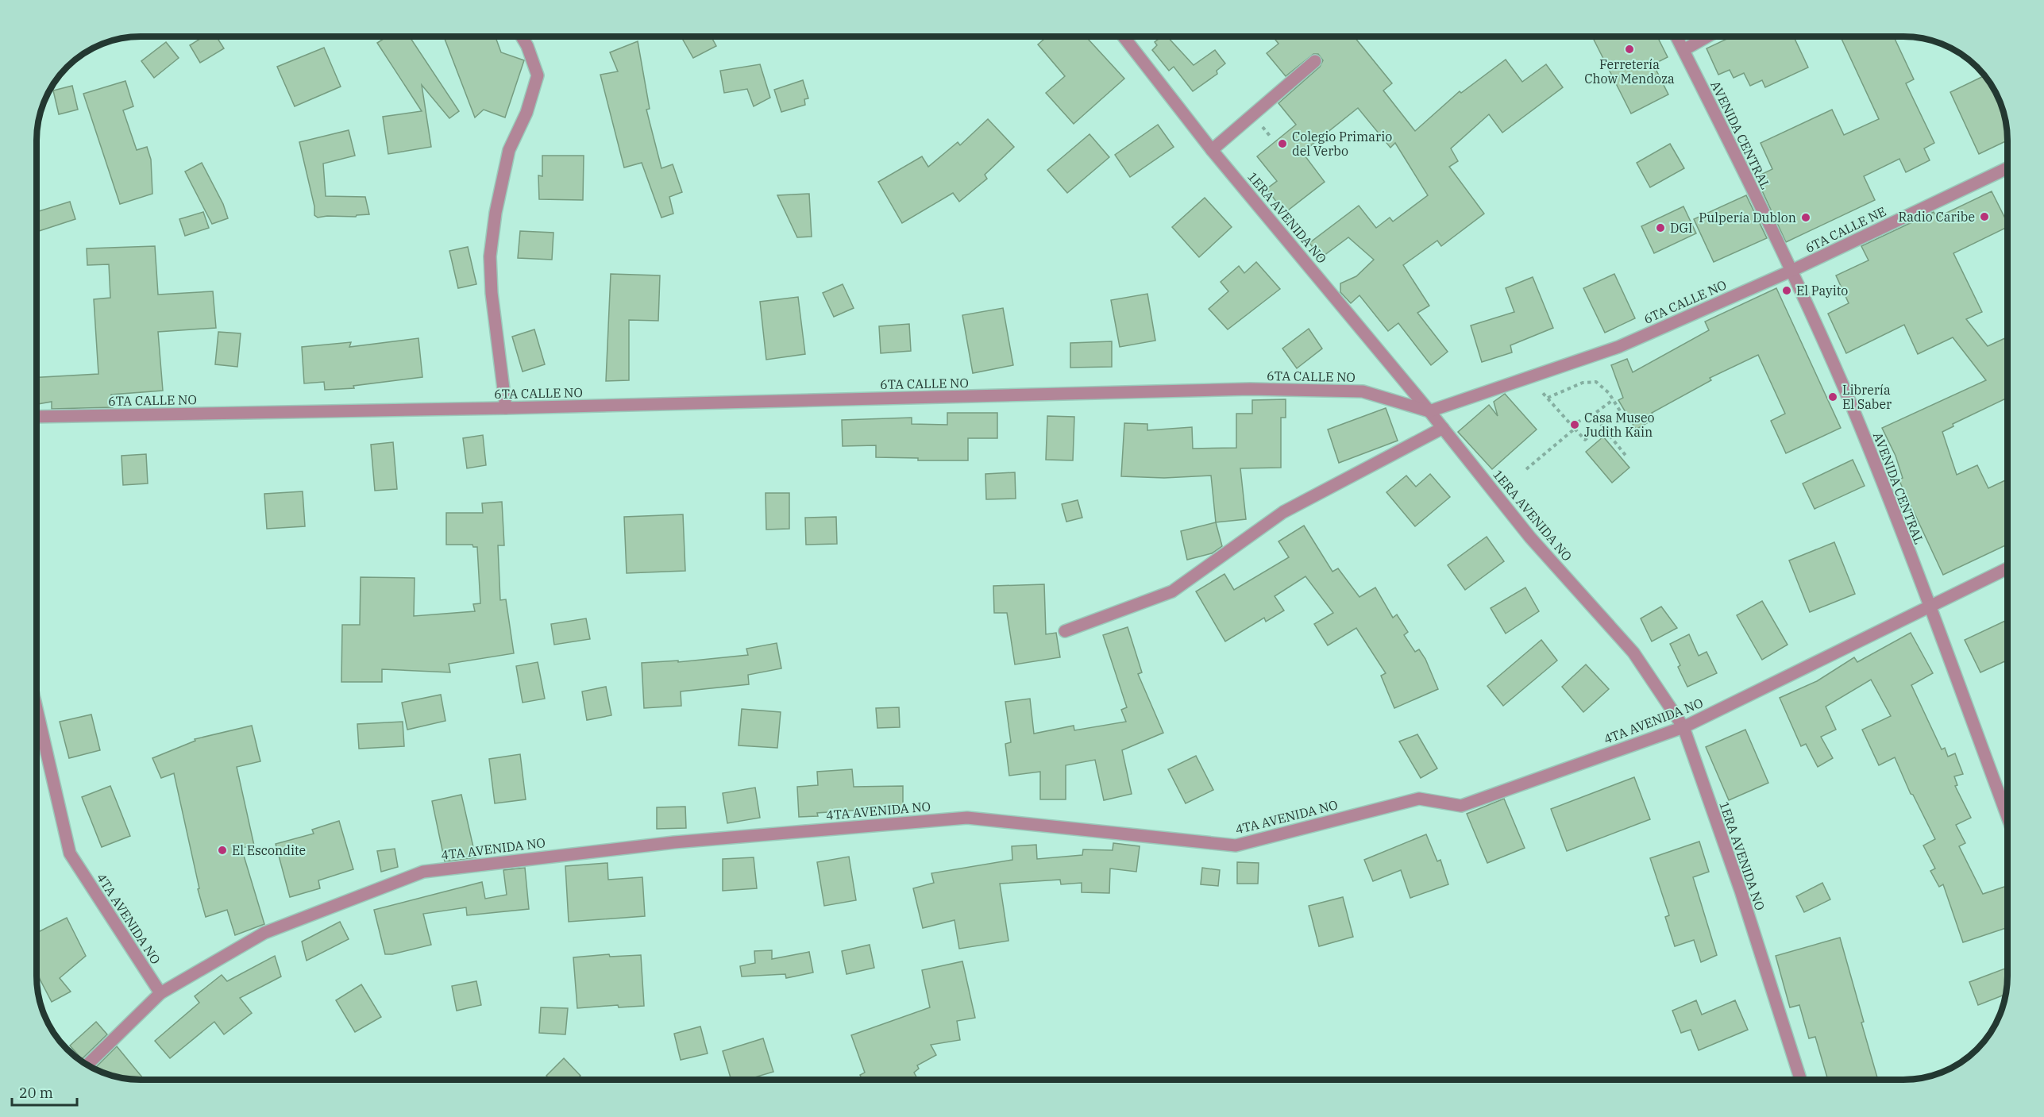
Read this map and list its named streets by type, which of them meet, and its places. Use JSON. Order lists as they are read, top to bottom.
{
  "streets": {
    "street": [
      "AVENIDA CENTRAL",
      "1ERA AVENIDA NO",
      "6TA CALLE NE",
      "6TA CALLE NO",
      "4TA AVENIDA NO"
    ]
  },
  "crossings": [
    ["AVENIDA CENTRAL", "6TA CALLE NE"],
    ["AVENIDA CENTRAL", "6TA CALLE NO"],
    ["AVENIDA CENTRAL", "4TA AVENIDA NO"],
    ["1ERA AVENIDA NO", "6TA CALLE NO"],
    ["1ERA AVENIDA NO", "4TA AVENIDA NO"],
    ["6TA CALLE NE", "6TA CALLE NO"]
  ],
  "places": [
    "Ferretería Chow Mendoza",
    "Colegio Primario del Verbo",
    "Radio Caribe",
    "Pulpería Dublon",
    "DGI",
    "El Payito",
    "Librería El Saber",
    "Casa Museo Judith Kain",
    "El Escondite"
  ],
  "scale_bar": "20 m"
}
